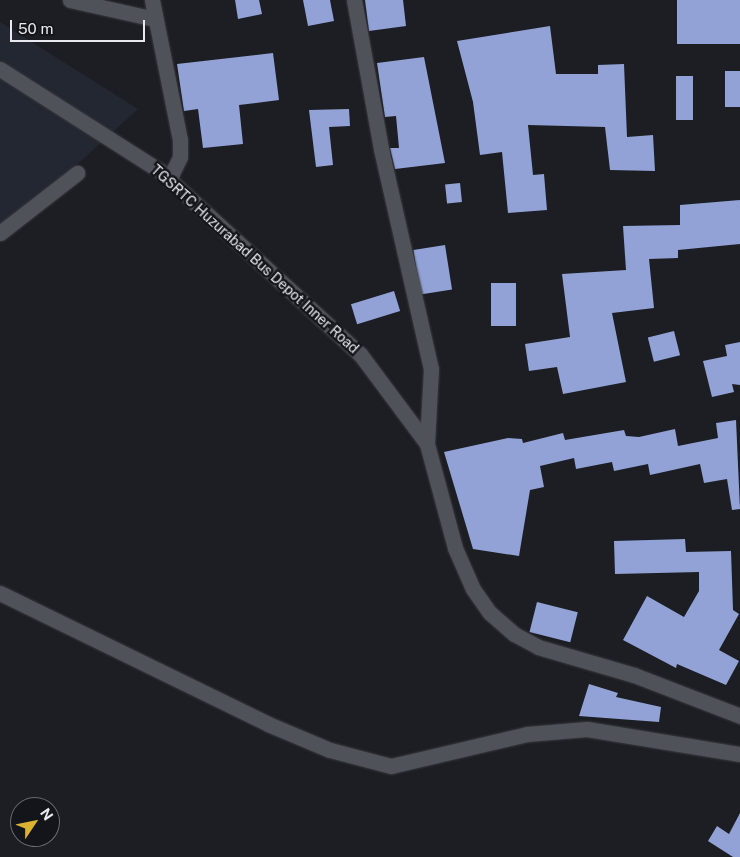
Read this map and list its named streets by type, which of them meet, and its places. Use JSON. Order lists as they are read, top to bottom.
{
  "streets": {
    "street": ["TGSRTC Huzurabad Bus Depot Inner Road"]
  },
  "scale_bar": "50 m",
  "north": "top right"
}
